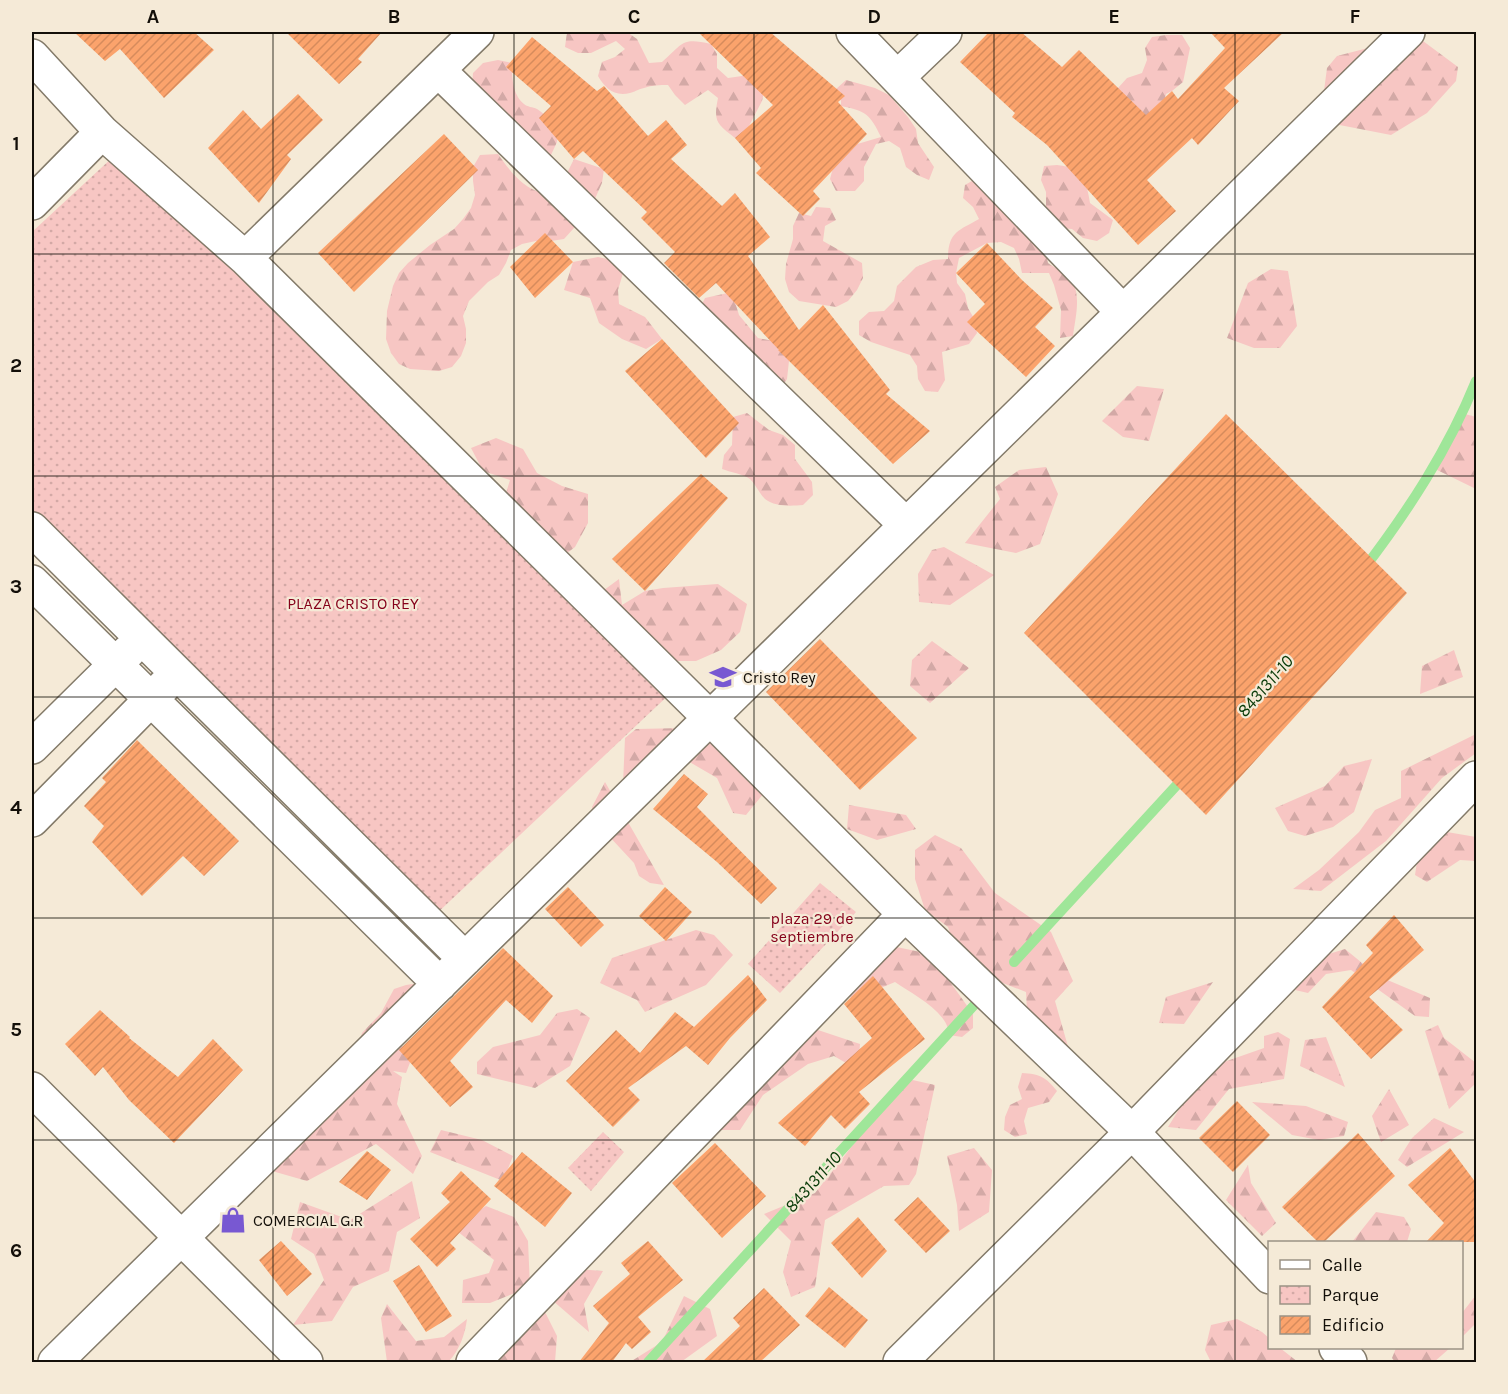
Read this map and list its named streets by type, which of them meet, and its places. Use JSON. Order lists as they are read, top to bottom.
{
  "water": ["8431311-10"],
  "parks": ["PLAZA CRISTO REY", "plaza 29 de septiembre"],
  "places": {
    "school or university": ["Cristo Rey"],
    "shop": ["COMERCIAL G.R"]
  },
  "legend": ["Calle", "Parque", "Edificio"],
  "grid": {
    "columns": [
      "A",
      "B",
      "C",
      "D",
      "E",
      "F"
    ],
    "rows": [
      "1",
      "2",
      "3",
      "4",
      "5",
      "6"
    ]
  }
}
